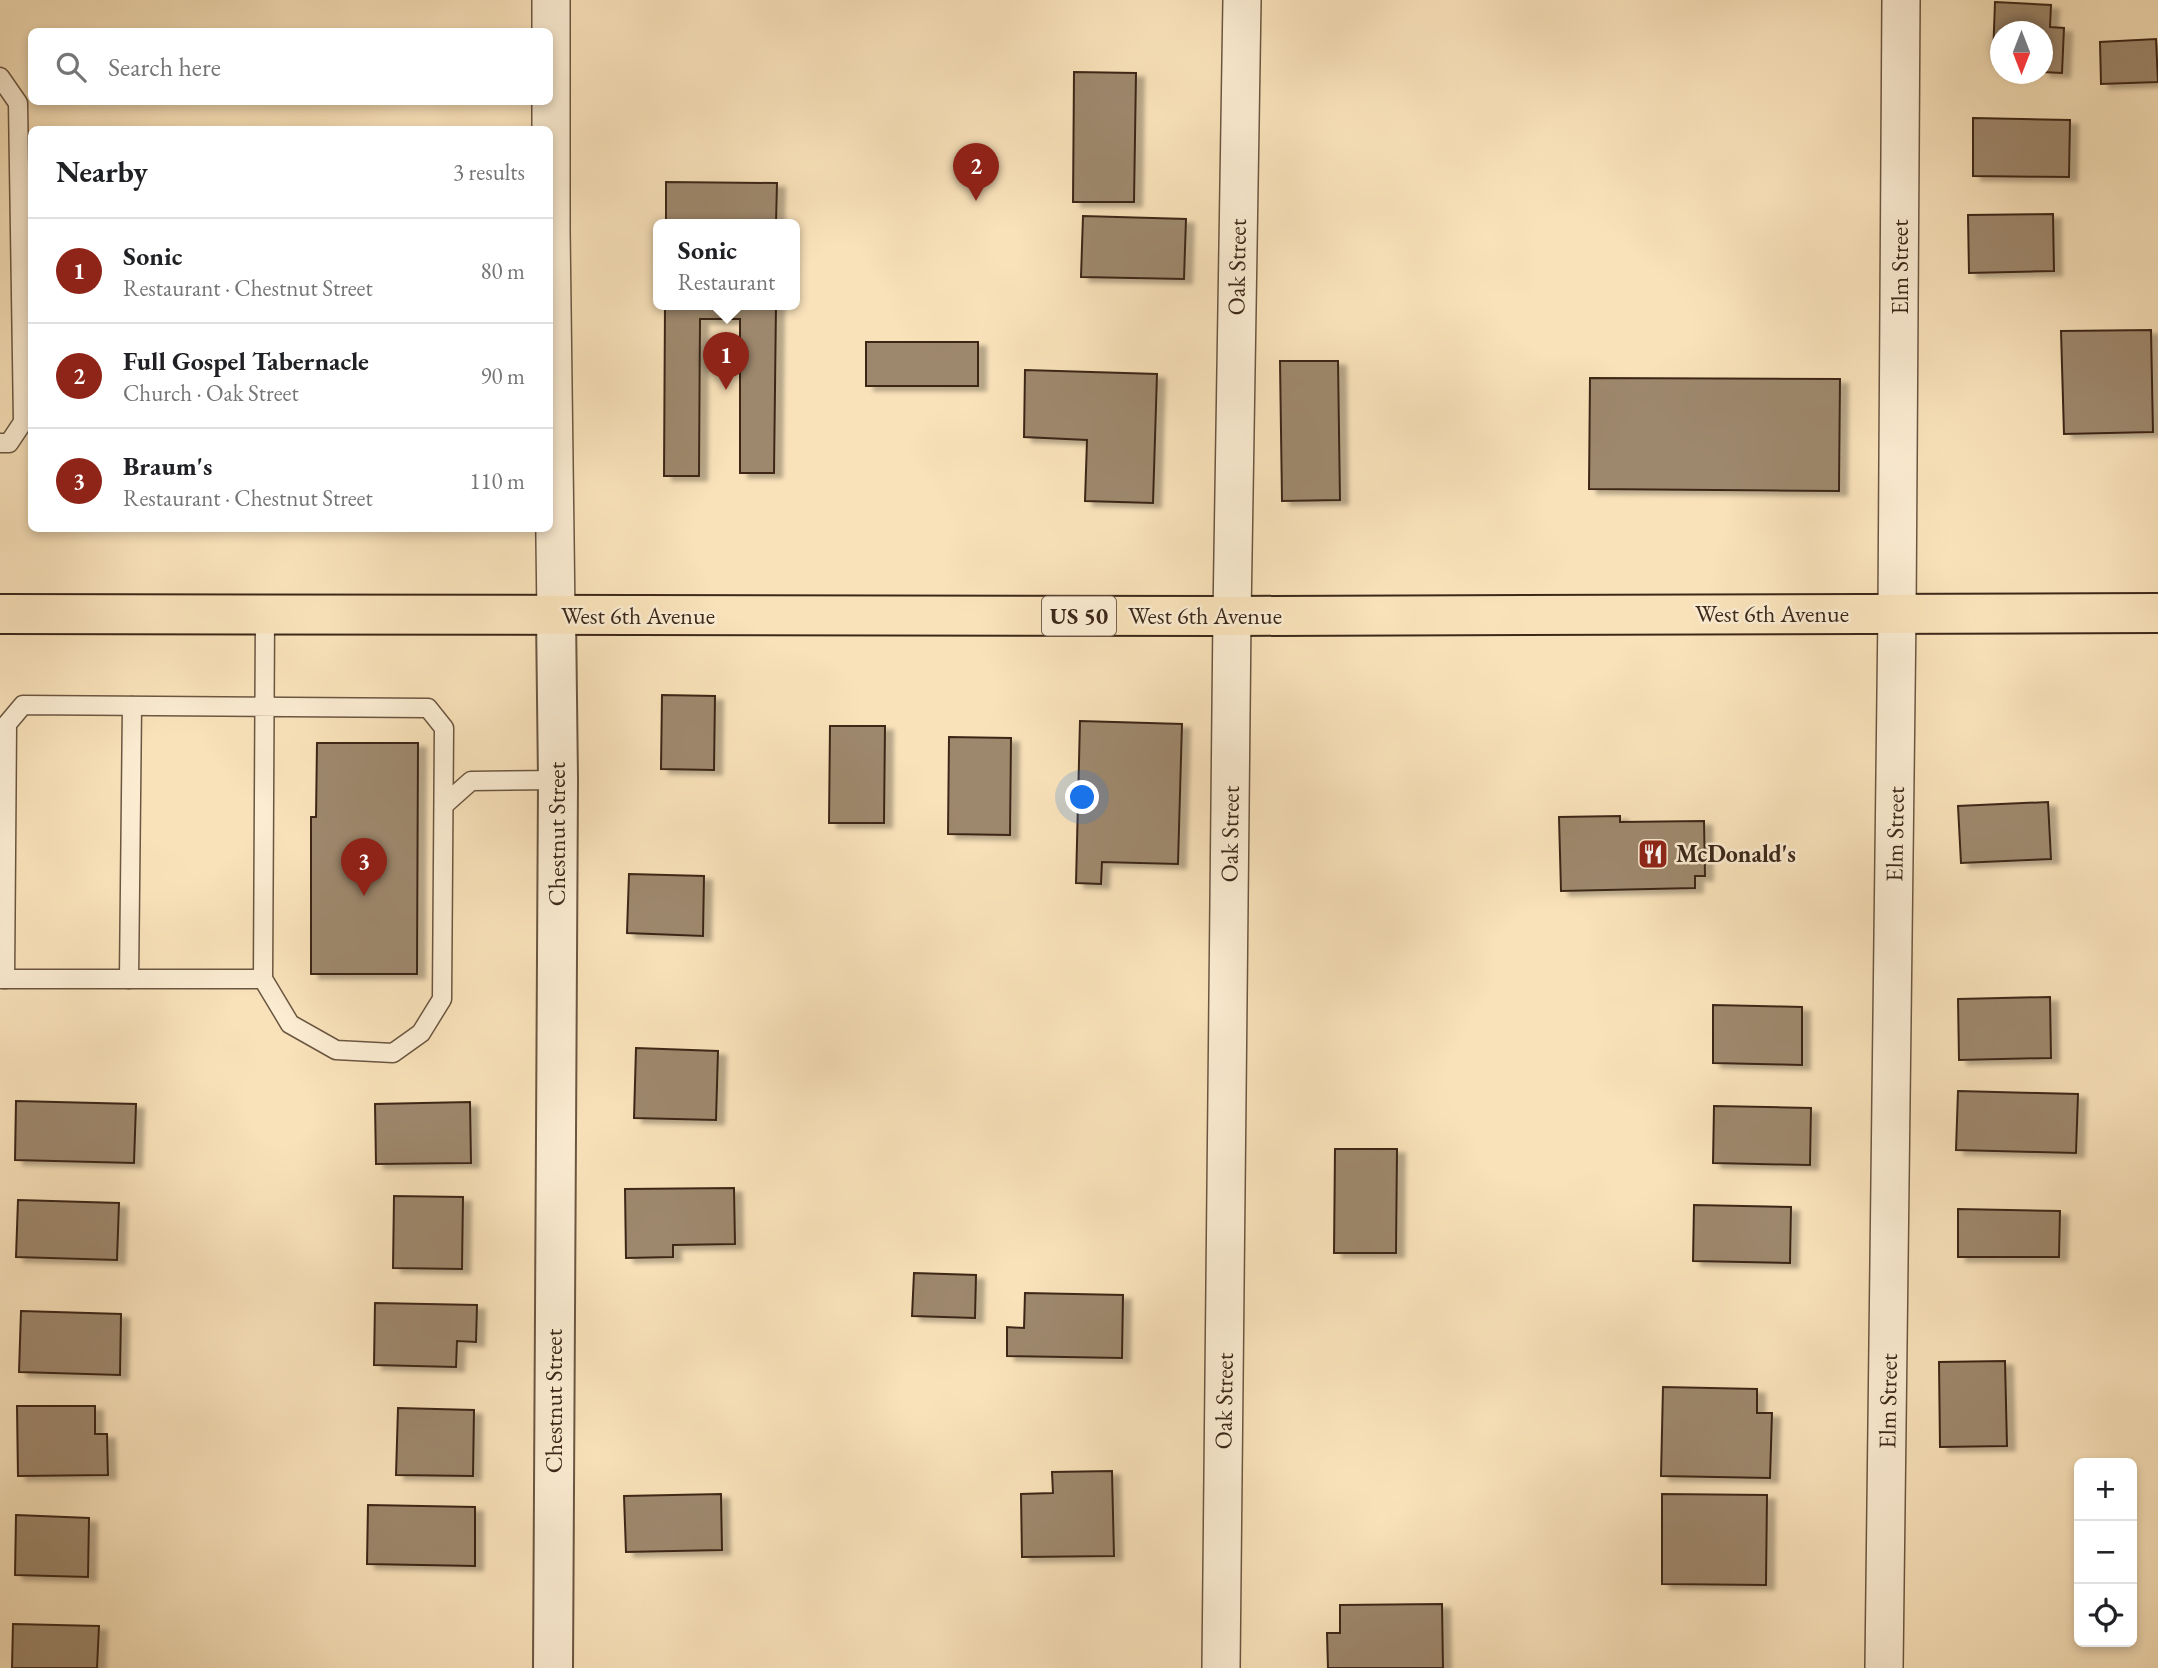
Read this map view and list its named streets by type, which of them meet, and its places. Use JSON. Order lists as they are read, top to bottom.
{
  "streets": {
    "main road": ["West 6th Avenue", "US 50"],
    "street": ["Oak Street", "Elm Street", "Chestnut Street"]
  },
  "crossings": [
    ["Oak Street", "West 6th Avenue"],
    ["Elm Street", "West 6th Avenue"],
    ["West 6th Avenue", "Chestnut Street"]
  ],
  "places": {
    "restaurant": ["McDonald's"]
  },
  "north": "bottom",
  "page": {
    "search": "Search here",
    "heading": ["Nearby", "3 results"],
    "pins": ["2", "1", "3"],
    "list": [
      {
        "mark": "1",
        "name": "Sonic",
        "note": "Restaurant · Chestnut Street",
        "value": "80 m"
      },
      {
        "mark": "2",
        "name": "Full Gospel Tabernacle",
        "note": "Church · Oak Street",
        "value": "90 m"
      },
      {
        "mark": "3",
        "name": "Braum's",
        "note": "Restaurant · Chestnut Street",
        "value": "110 m"
      }
    ],
    "popup": ["Sonic", "Restaurant"],
    "map_buttons": ["+", "−"]
  }
}
